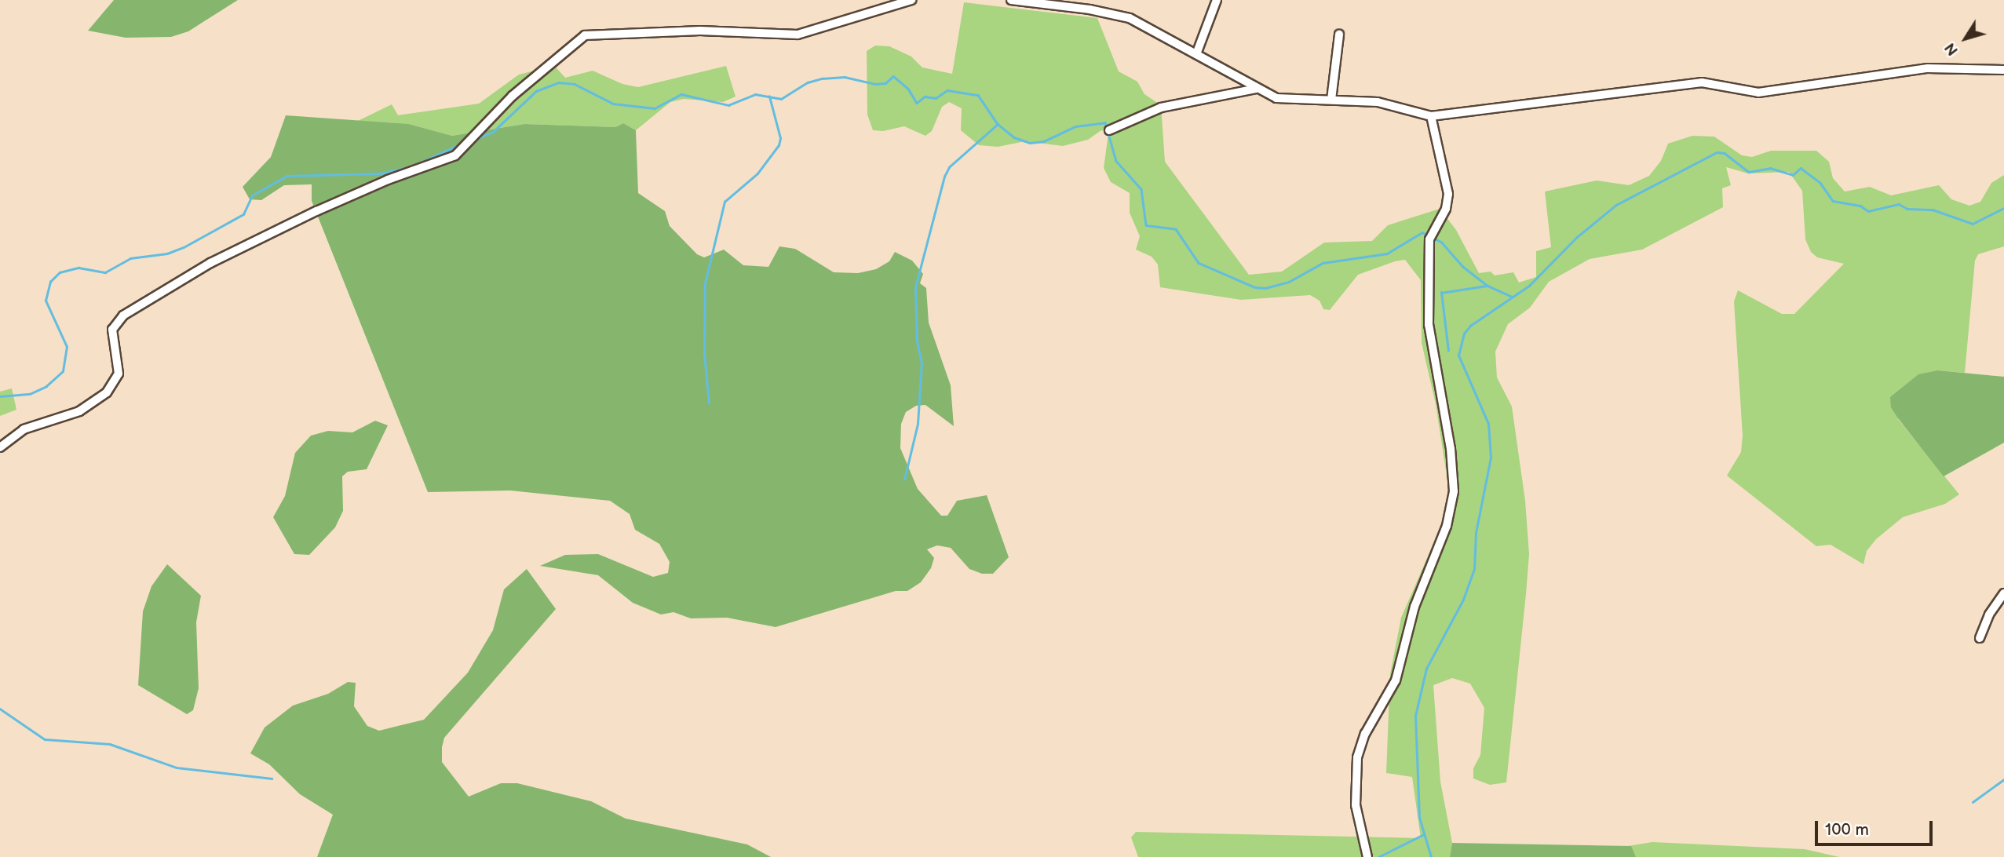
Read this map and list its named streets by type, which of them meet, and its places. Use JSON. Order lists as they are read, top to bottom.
{
  "scale_bar": "100 m",
  "north": "bottom left"
}
